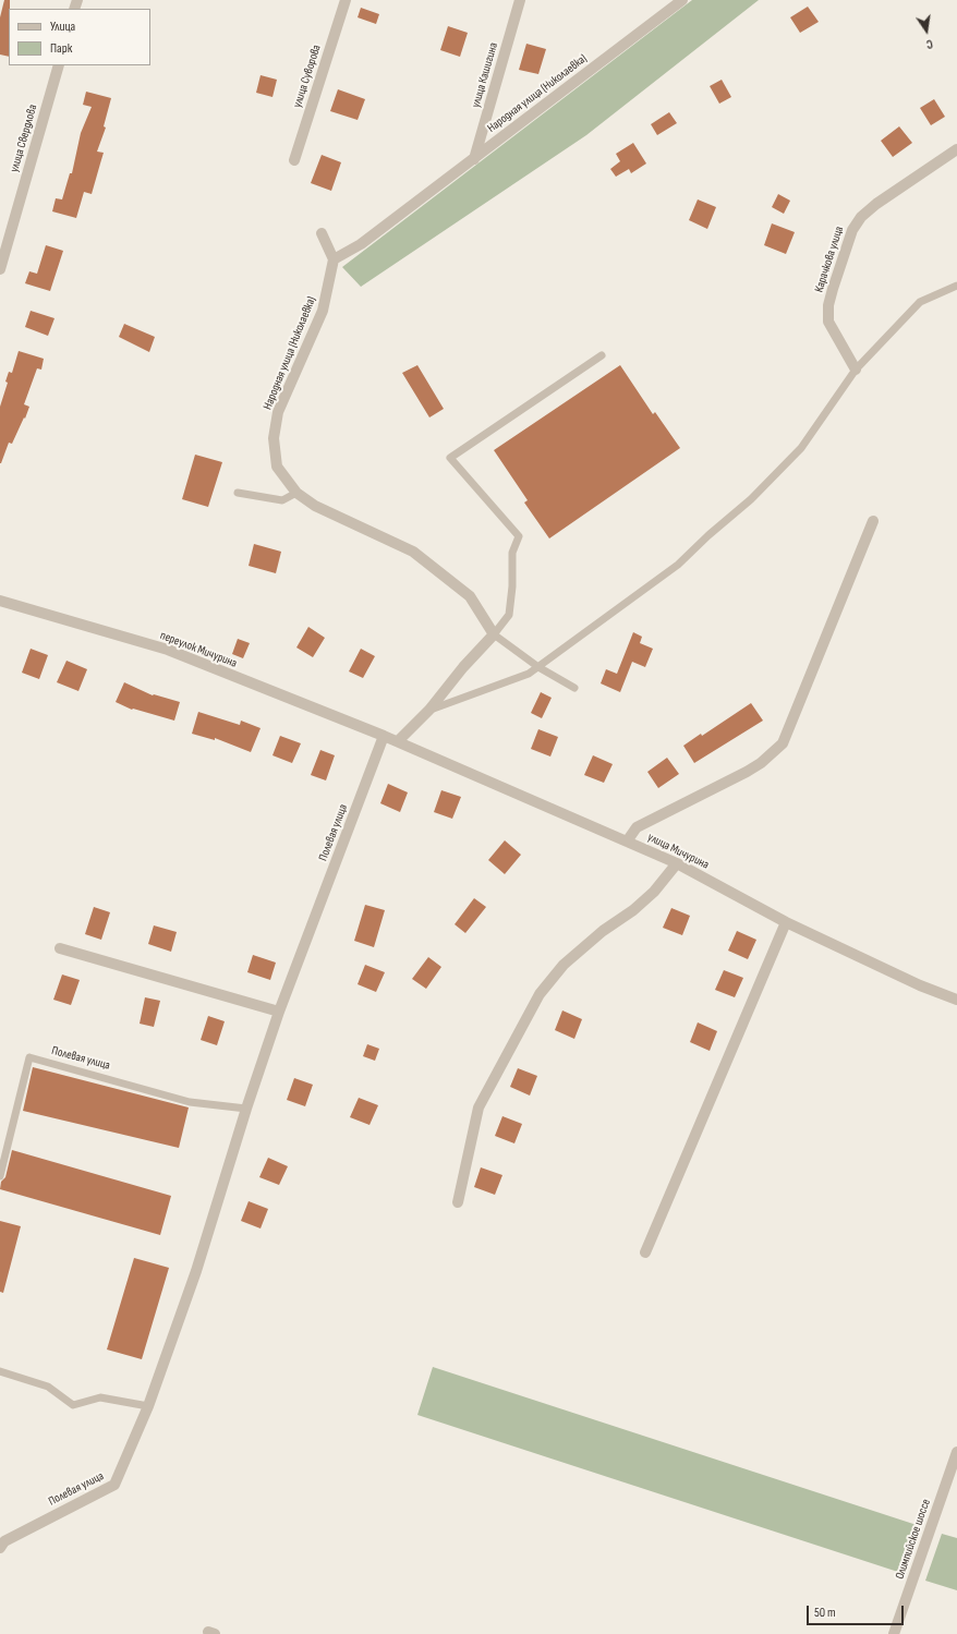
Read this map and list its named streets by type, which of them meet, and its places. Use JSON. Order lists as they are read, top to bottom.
{
  "streets": {
    "street": [
      "улица Кашигина",
      "улица Суворова",
      "Народная улица (Николаевка)",
      "улица Свердлова",
      "Карачкова улица",
      "переулок Мичурина",
      "Полевая улица",
      "улица Мичурина",
      "Олимпийское шоссе"
    ]
  },
  "crossings": [
    ["улица Кашигина", "Народная улица (Николаевка)"],
    ["переулок Мичурина", "Полевая улица"],
    ["переулок Мичурина", "улица Мичурина"],
    ["Полевая улица", "улица Мичурина"]
  ],
  "legend": ["Улица", "Парк"],
  "scale_bar": "50 m",
  "north": "bottom"
}
